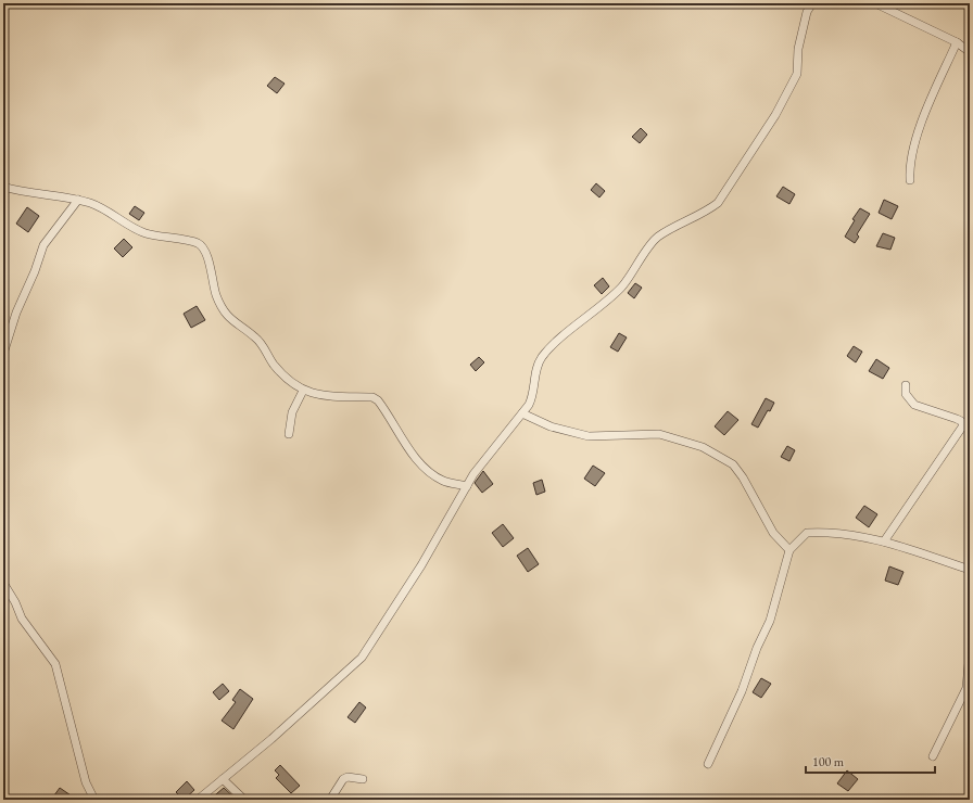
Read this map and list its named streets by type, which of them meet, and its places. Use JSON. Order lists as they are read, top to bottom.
{
  "scale_bar": "100 m"
}
